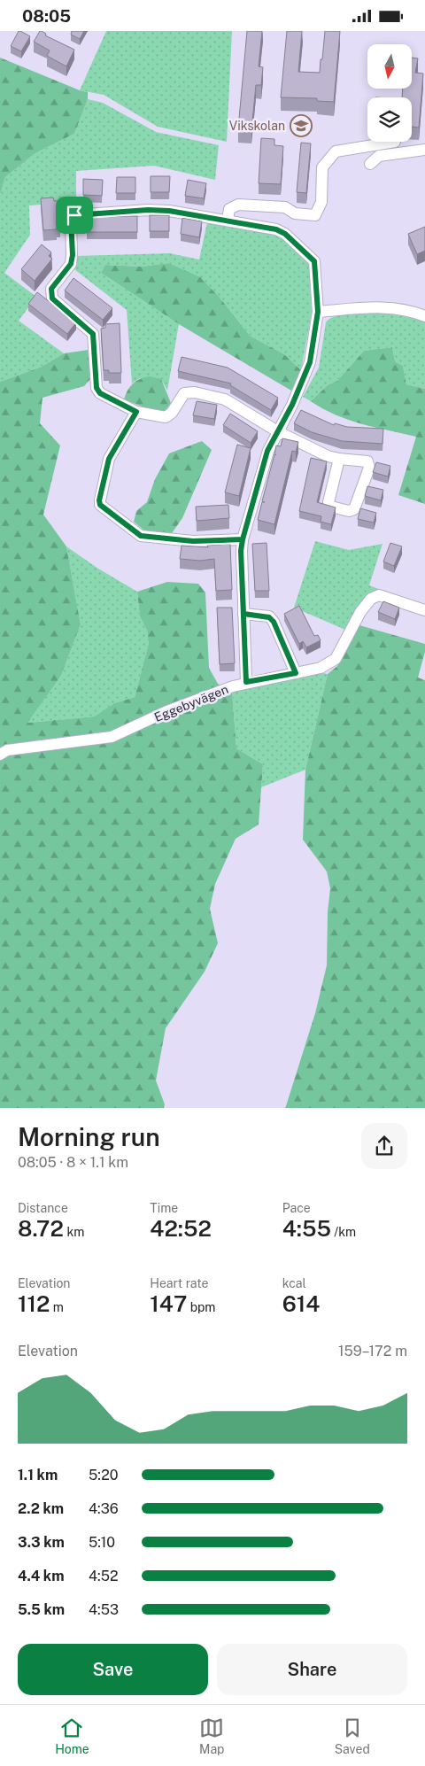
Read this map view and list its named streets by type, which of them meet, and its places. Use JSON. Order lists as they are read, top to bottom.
{
  "streets": {
    "street": ["Eggebyvägen"]
  },
  "places": {
    "school or university": ["Vikskolan"]
  },
  "north": "bottom",
  "page": {
    "status": "08:05",
    "heading": ["Morning run", "08:05 · 8 × 1.1 km"],
    "stats": [
      ["Distance", "8.72 km"],
      ["Time", "42:52"],
      ["Pace", "4:55 /km"],
      ["Elevation", "112 m"],
      ["Heart rate", "147 bpm"],
      ["kcal", "614"]
    ],
    "chart": ["Elevation", "159–172 m"],
    "list": [
      {
        "name": "1.1 km",
        "note": "5:20"
      },
      {
        "name": "2.2 km",
        "note": "4:36"
      },
      {
        "name": "3.3 km",
        "note": "5:10"
      },
      {
        "name": "4.4 km",
        "note": "4:52"
      },
      {
        "name": "5.5 km",
        "note": "4:53"
      }
    ],
    "buttons": ["Save", "Share"],
    "tabs": ["Home", "Map", "Saved"]
  }
}
